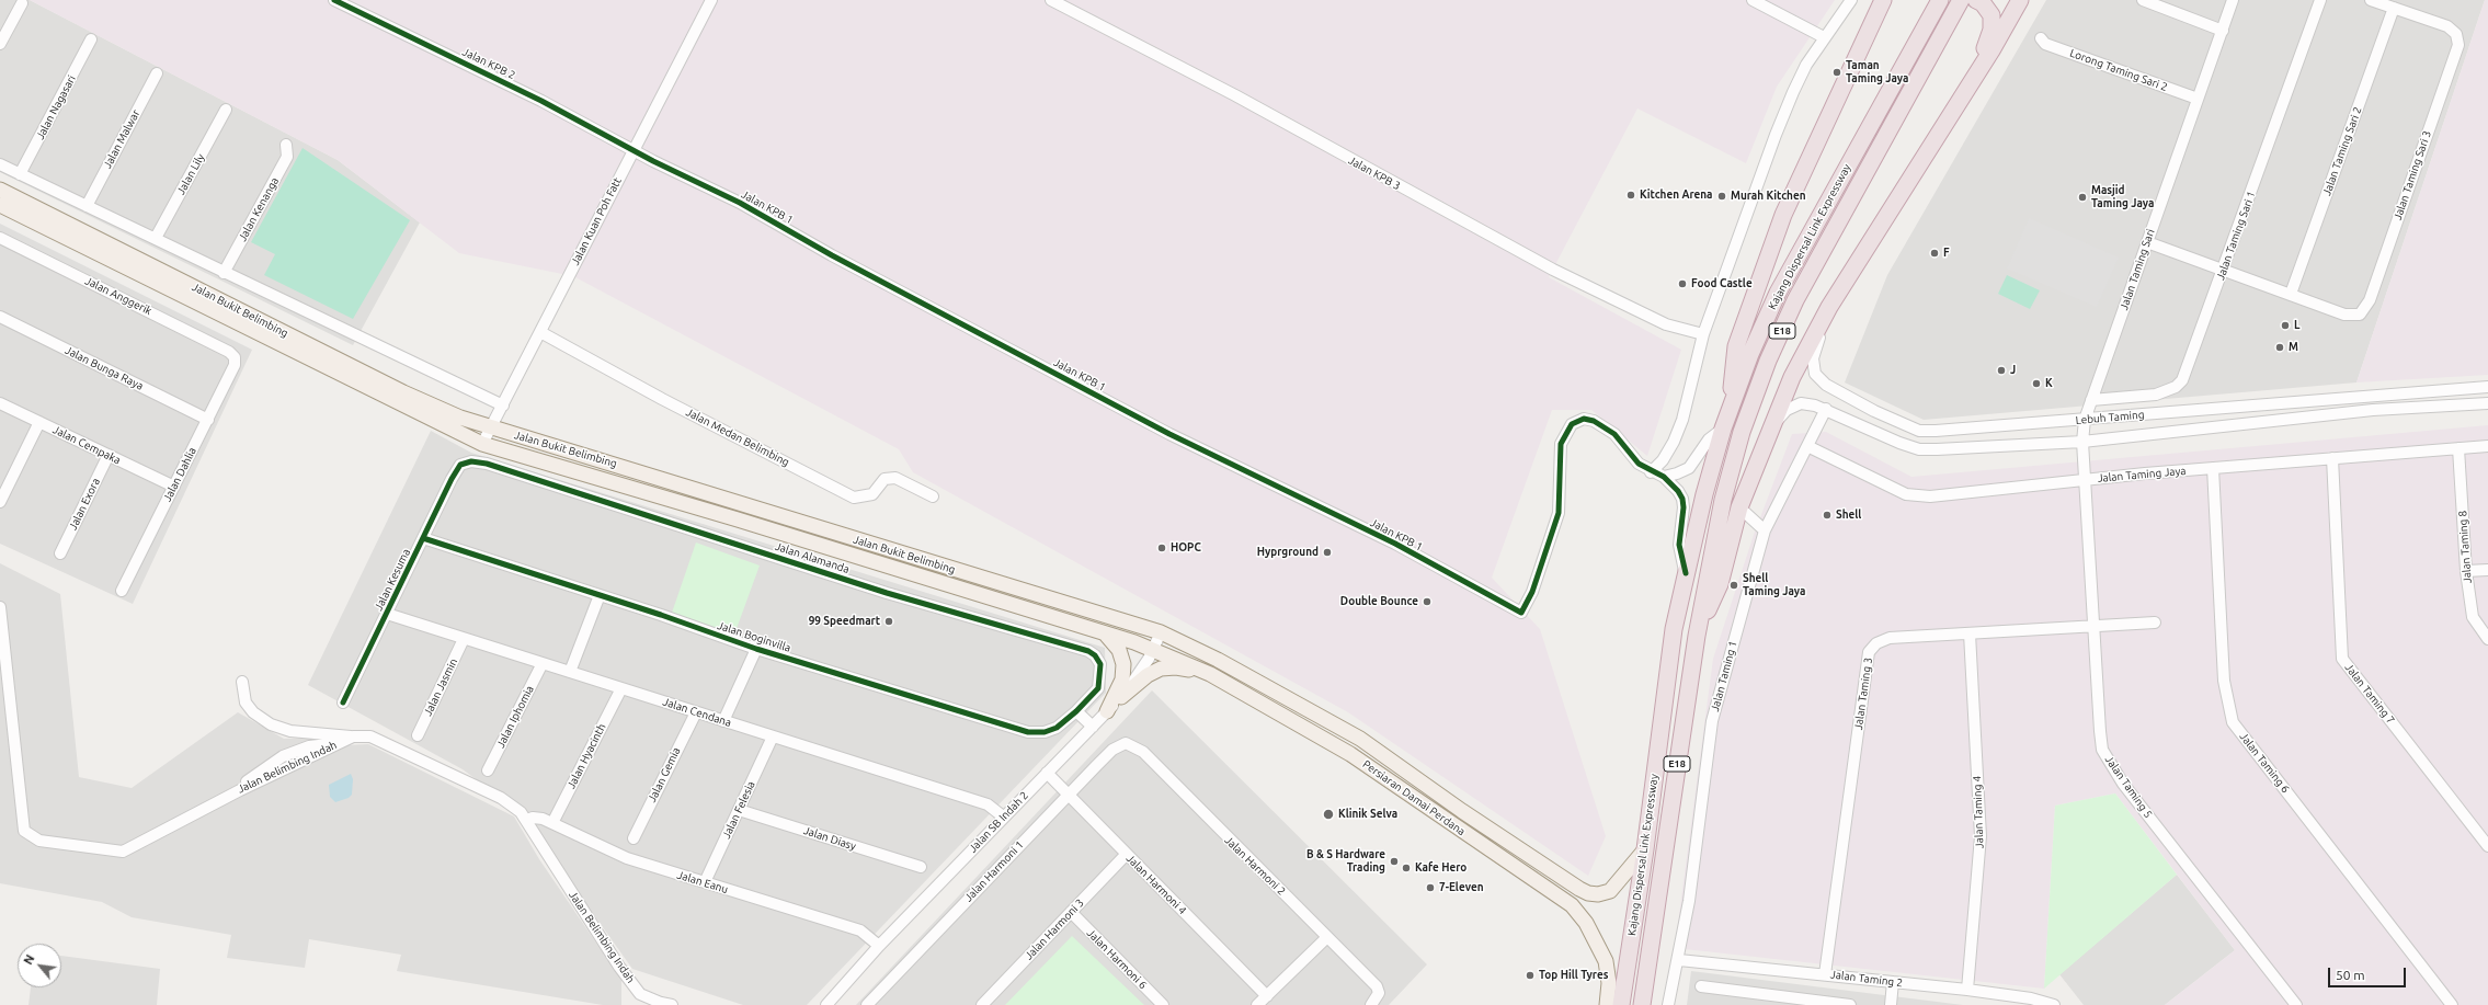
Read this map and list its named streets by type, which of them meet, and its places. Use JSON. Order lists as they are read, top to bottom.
{
  "streets": {
    "highway": ["Kajang Dispersal Link Expressway", "E18"],
    "main road": ["Jalan Bukit Belimbing", "Persiaran Damai Perdana"],
    "street": [
      "Jalan KPB 2",
      "Lorong Taming Sari 2",
      "Jalan Nagasari",
      "Jalan Malwar",
      "Jalan Taming Sari 2",
      "Jalan KPB 3",
      "Jalan Lily",
      "Jalan Taming Sari 3",
      "Jalan KPB 1",
      "Jalan Kenanga",
      "Jalan Kuan Poh Fatt",
      "Jalan Taming Sari 1",
      "Jalan Taming Sari",
      "Jalan Anggerik",
      "Jalan Bunga Raya",
      "Lebuh Taming",
      "Jalan Medan Belimbing",
      "Jalan Cempaka",
      "Jalan Dahlia",
      "Jalan Taming Jaya",
      "Jalan Exora",
      "Jalan Taming 8",
      "Jalan Alamanda",
      "Jalan Kesuma",
      "Jalan Boginvilla",
      "Jalan Taming 1",
      "Jalan Jasmin",
      "Jalan Taming 3",
      "Jalan Taming 7",
      "Jalan Cendana",
      "Jalan Iphomia",
      "Jalan Hyacinth",
      "Jalan Taming 6",
      "Jalan Belimbing Indah",
      "Jalan Gemia",
      "Jalan Taming 5",
      "Jalan Felesia",
      "Jalan Taming 4",
      "Jalan SB Indah 2",
      "Jalan Diasy",
      "Jalan Harmoni 2",
      "Jalan Harmoni 1",
      "Jalan Eanu",
      "Jalan Harmoni 4",
      "Jalan Harmoni 3",
      "Jalan Harmoni 6",
      "Jalan Taming 2"
    ]
  },
  "crossings": [
    ["Jalan KPB 2", "Jalan KPB 1"],
    ["Jalan KPB 2", "Jalan Kuan Poh Fatt"],
    ["Lorong Taming Sari 2", "Jalan Taming Sari"],
    ["Jalan Taming Sari 2", "Jalan Taming Sari 3"],
    ["Jalan KPB 1", "Jalan Kuan Poh Fatt"],
    ["Jalan Kuan Poh Fatt", "Jalan Bukit Belimbing"],
    ["Jalan Kuan Poh Fatt", "Jalan Medan Belimbing"],
    ["Jalan Taming Sari 1", "Jalan Taming Sari"],
    ["Kajang Dispersal Link Expressway", "Persiaran Damai Perdana"],
    ["Jalan Taming Sari", "Lebuh Taming"],
    ["Jalan Taming Sari", "Jalan Taming 5"],
    ["Jalan Anggerik", "Jalan Dahlia"],
    ["Jalan Bukit Belimbing", "Persiaran Damai Perdana"],
    ["Jalan Bukit Belimbing", "Jalan SB Indah 2"],
    ["Jalan Bunga Raya", "Jalan Dahlia"],
    ["Lebuh Taming", "Jalan Taming 1"],
    ["Lebuh Taming", "Jalan Taming 5"],
    ["Jalan Cempaka", "Jalan Dahlia"],
    ["Jalan Cempaka", "Jalan Exora"],
    ["Jalan Taming Jaya", "Jalan Taming 8"],
    ["Jalan Taming Jaya", "Jalan Taming 1"],
    ["Jalan Taming Jaya", "Jalan Taming 7"],
    ["Jalan Taming Jaya", "Jalan Taming 6"],
    ["Jalan Taming Jaya", "Jalan Taming 5"],
    ["Jalan Alamanda", "Jalan Kesuma"],
    ["Jalan Alamanda", "Jalan Boginvilla"],
    ["Jalan Kesuma", "Jalan Boginvilla"],
    ["Jalan Kesuma", "Jalan Cendana"],
    ["Jalan Taming 1", "Jalan Taming 2"],
    ["Jalan Jasmin", "Jalan Cendana"],
    ["Jalan Taming 3", "Jalan Taming 5"],
    ["Jalan Taming 3", "Jalan Taming 4"],
    ["Jalan Taming 3", "Jalan Taming 2"],
    ["Jalan Cendana", "Jalan Iphomia"],
    ["Jalan Cendana", "Jalan Hyacinth"],
    ["Jalan Cendana", "Jalan Gemia"],
    ["Jalan Cendana", "Jalan Felesia"],
    ["Jalan Cendana", "Jalan SB Indah 2"],
    ["Jalan Hyacinth", "Jalan Eanu"],
    ["Jalan Belimbing Indah", "Jalan Eanu"],
    ["Persiaran Damai Perdana", "Jalan SB Indah 2"],
    ["Jalan Felesia", "Jalan Diasy"],
    ["Jalan Felesia", "Jalan Eanu"],
    ["Jalan Taming 4", "Jalan Taming 2"],
    ["Jalan SB Indah 2", "Jalan Eanu"],
    ["Jalan SB Indah 2", "Jalan Harmoni 4"],
    ["Jalan Harmoni 2", "Jalan Harmoni 1"],
    ["Jalan Harmoni 1", "Jalan Harmoni 4"],
    ["Jalan Harmoni 4", "Jalan Harmoni 3"],
    ["Jalan Harmoni 3", "Jalan Harmoni 6"]
  ],
  "places": [
    "Taman Taming Jaya",
    "Kitchen Arena",
    "Murah Kitchen",
    "Masjid Taming Jaya",
    "F",
    "Food Castle",
    "L",
    "M",
    "J",
    "K",
    "Shell",
    "HOPC",
    "Hyprground",
    "Shell Taming Jaya",
    "Double Bounce",
    "99 Speedmart",
    "Klinik Selva",
    "B & S Hardware Trading",
    "Kafe Hero",
    "7-Eleven",
    "Top Hill Tyres"
  ],
  "scale_bar": "50 m",
  "north": "top left"
}
